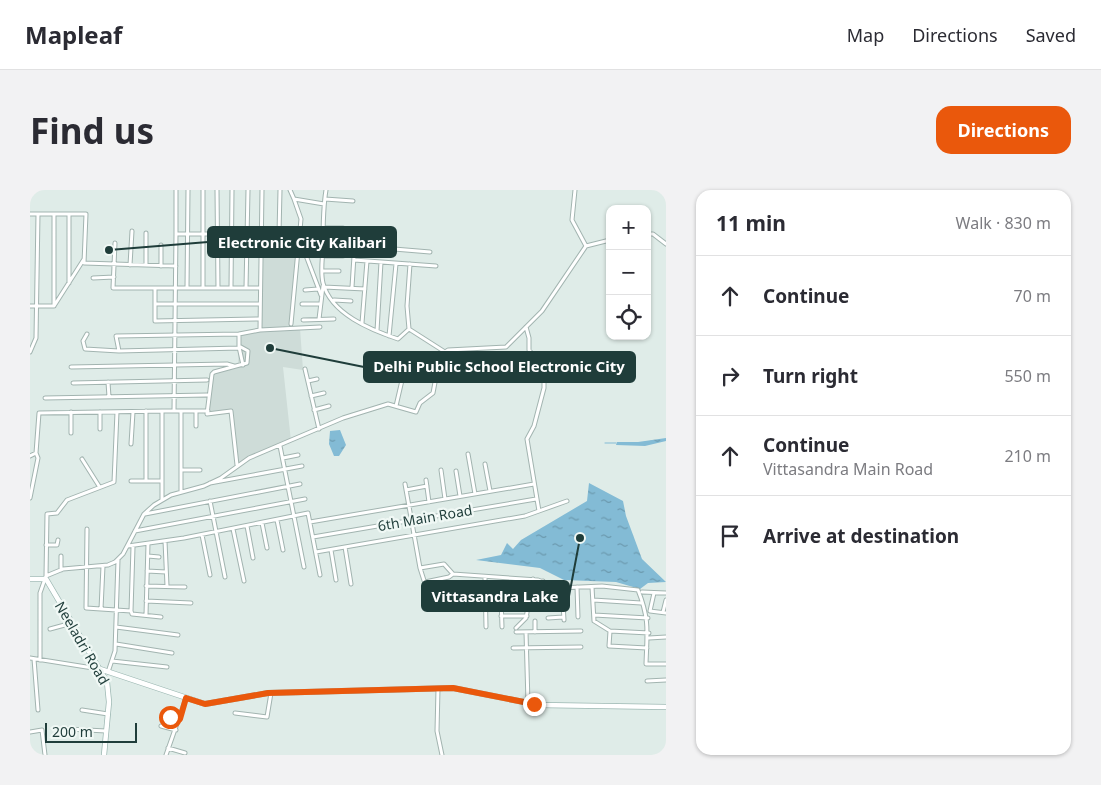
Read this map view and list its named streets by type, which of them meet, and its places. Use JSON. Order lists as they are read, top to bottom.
{
  "streets": {
    "street": ["6th Main Road", "Neeladri Road"]
  },
  "places": ["Electronic City Kalibari", "Delhi Public School Electronic City", "Vittasandra Lake"],
  "scale_bar": "200 m",
  "page": {
    "header": "Mapleaf",
    "nav": ["Map", "Directions", "Saved"],
    "buttons": "Directions",
    "title": "Find us",
    "heading": ["11 min", "Walk · 830 m"],
    "map_buttons": ["+", "−"],
    "list": [
      ["Continue", "70 m"],
      ["Turn right", "550 m"],
      ["Continue", "Vittasandra Main Road", "210 m"],
      "Arrive at destination"
    ],
    "scale": "200 m"
  }
}
